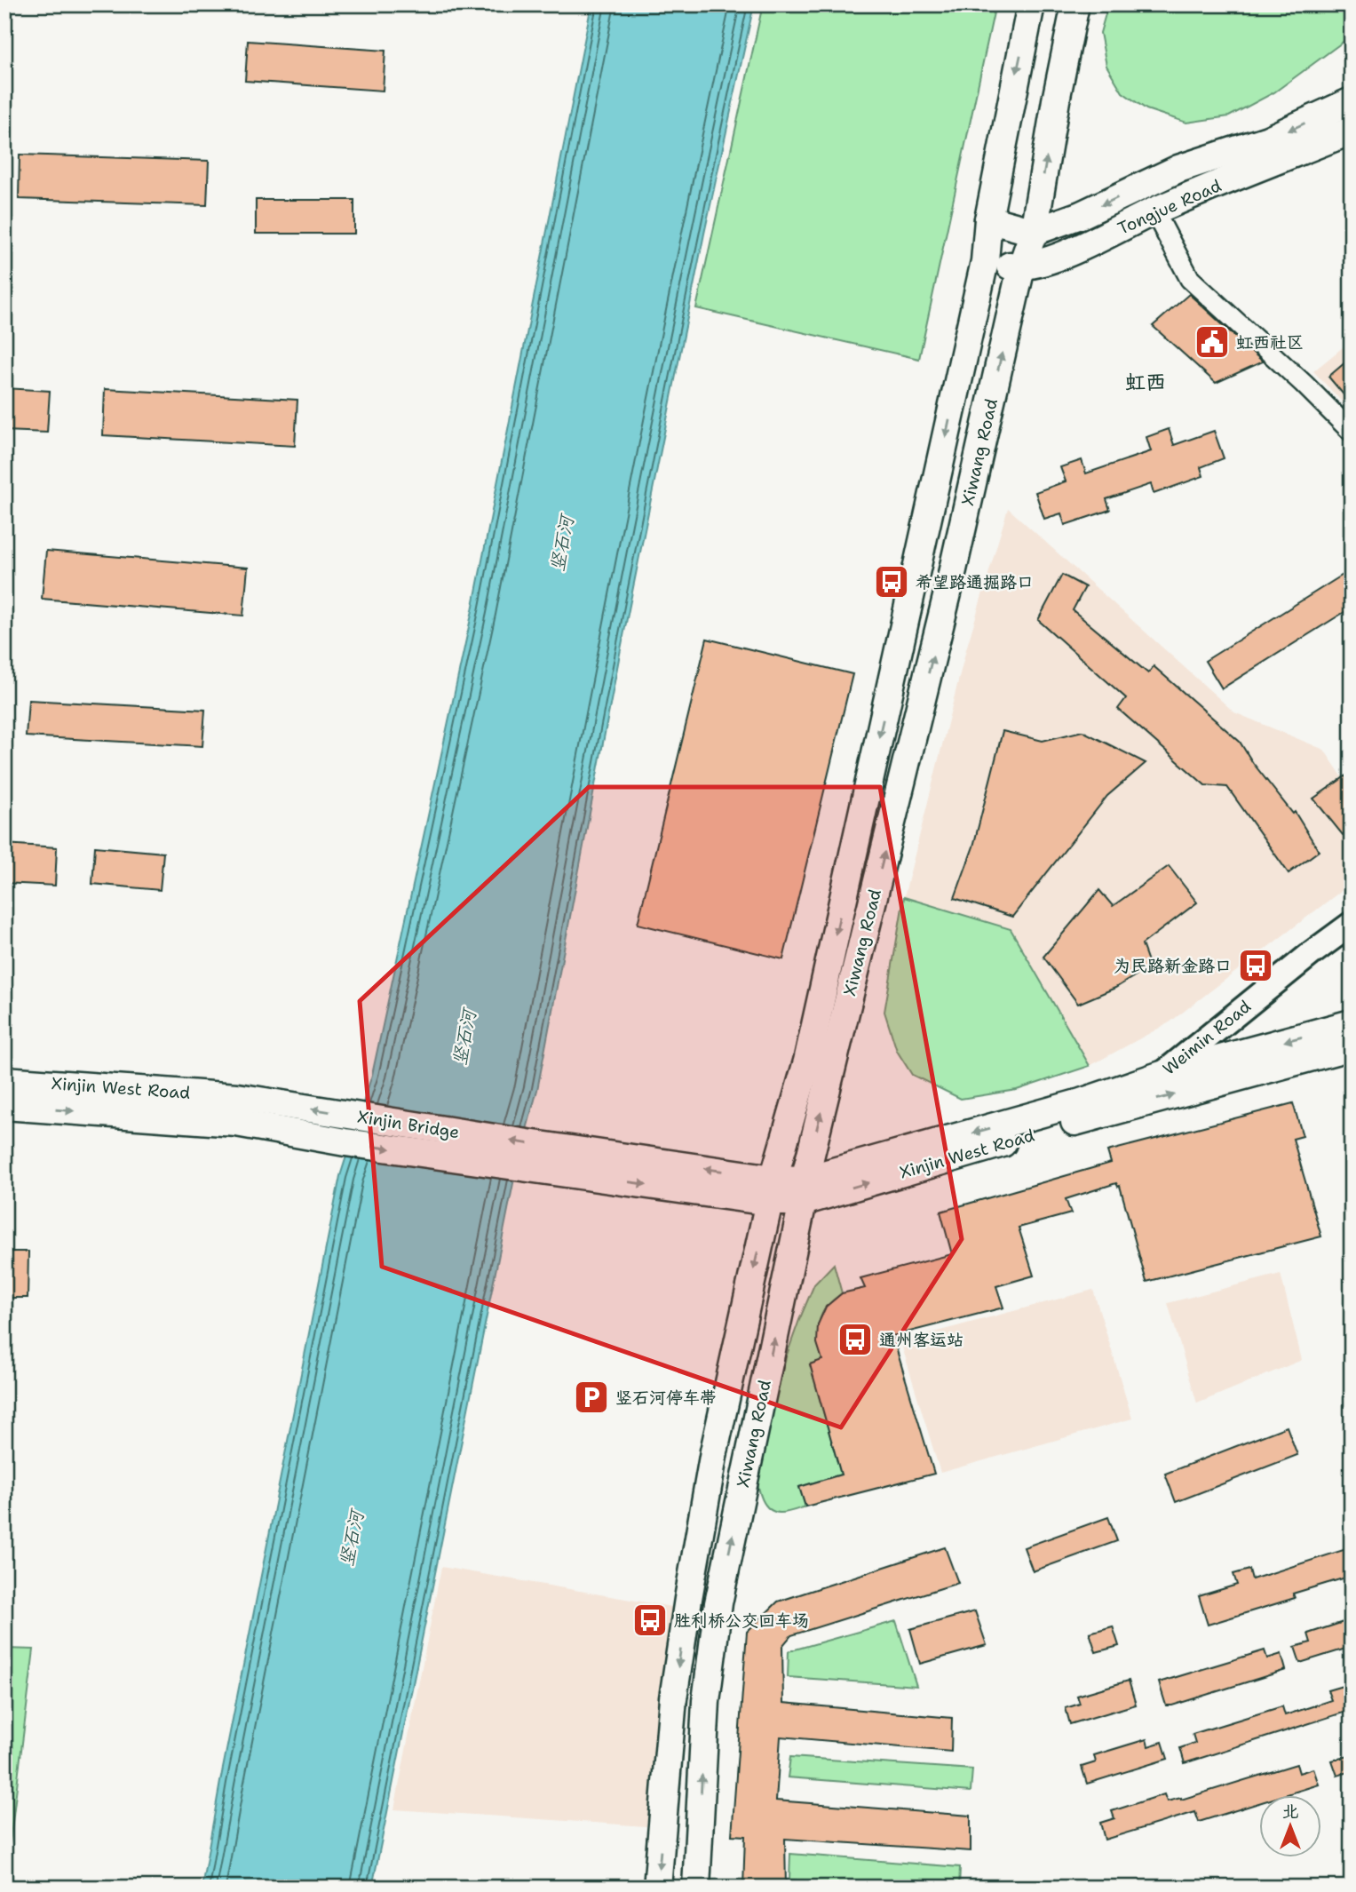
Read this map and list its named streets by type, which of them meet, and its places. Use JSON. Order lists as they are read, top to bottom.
{
  "streets": {
    "main road": [
      "Tongjue Road",
      "Xiwang Road",
      "Xinjin West Road",
      "Xinjin Bridge"
    ],
    "street": ["Weimin Road"]
  },
  "crossings": [
    ["Tongjue Road", "Xiwang Road"],
    ["Xiwang Road", "Xinjin West Road"],
    ["Weimin Road", "Xinjin West Road"],
    ["Xinjin West Road", "Xinjin Bridge"]
  ],
  "districts": ["虹西"],
  "water": ["竖石河"],
  "places": {
    "public building": ["虹西社区"],
    "bus stop": [
      "希望路通掘路口",
      "为民路新金路口",
      "通州客运站",
      "胜利桥公交回车场"
    ],
    "parking": ["竖石河停车带"]
  },
  "north": "top"
}
